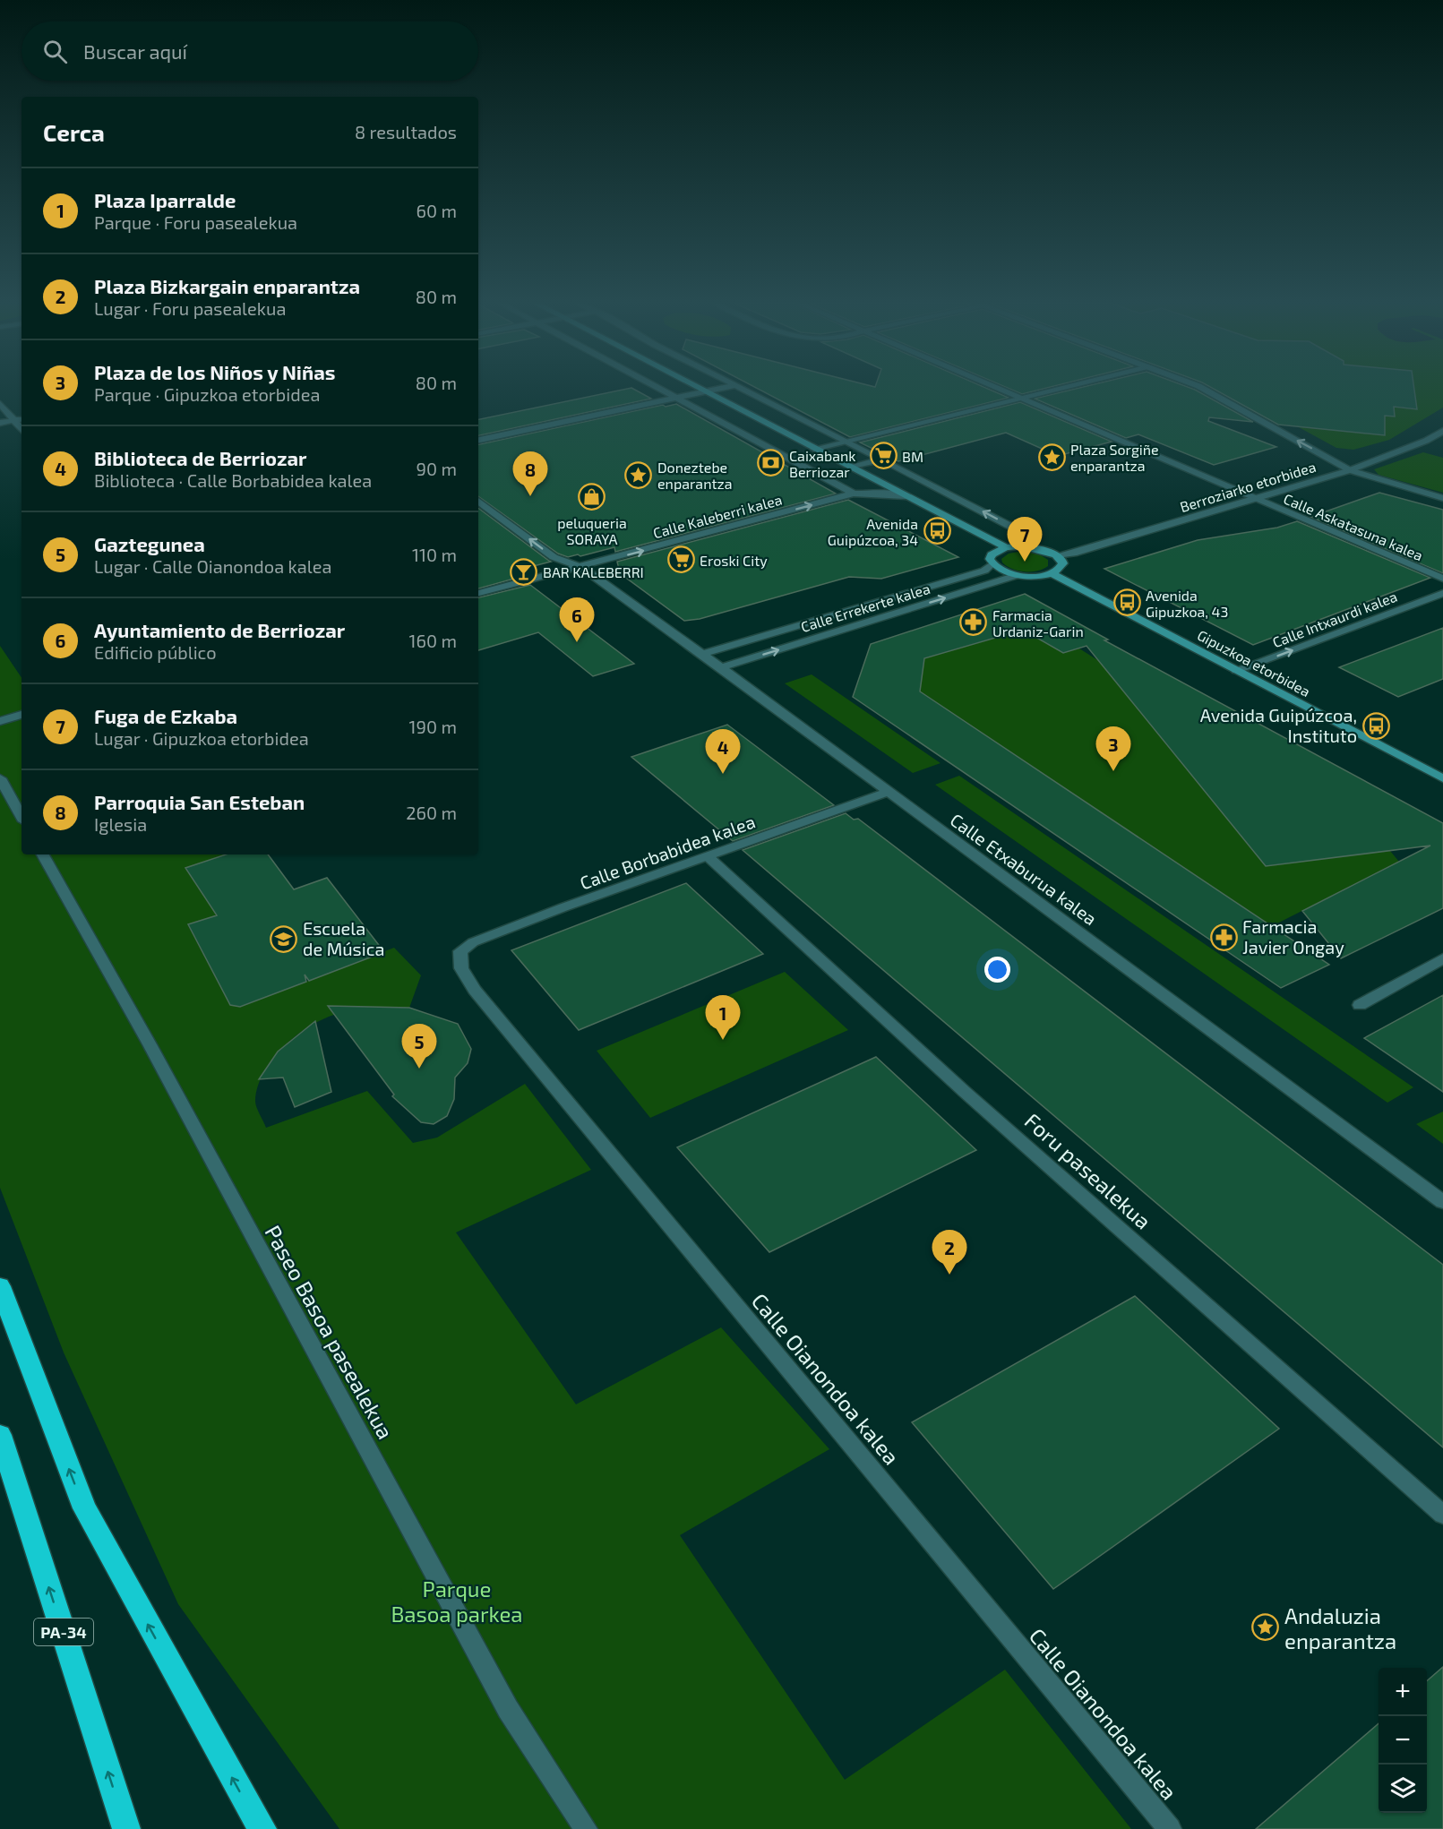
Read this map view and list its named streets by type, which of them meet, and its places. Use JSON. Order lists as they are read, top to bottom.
{
  "streets": {
    "highway": ["PA-34"],
    "main road": ["Gipuzkoa etorbidea"],
    "street": [
      "Berroziarko etorbidea",
      "Calle Kaleberri kalea",
      "Calle Askatasuna kalea",
      "Calle Errekerte kalea",
      "Calle Intxaurdi kalea",
      "Calle Borbabidea kalea",
      "Calle Etxaburua kalea",
      "Foru pasealekua",
      "Paseo Basoa pasealekua",
      "Calle Oianondoa kalea"
    ]
  },
  "crossings": [
    ["Berroziarko etorbidea", "Calle Askatasuna kalea"],
    ["Calle Kaleberri kalea", "Calle Etxaburua kalea"],
    ["Calle Errekerte kalea", "Calle Etxaburua kalea"],
    ["Calle Intxaurdi kalea", "Gipuzkoa etorbidea"],
    ["Calle Borbabidea kalea", "Calle Etxaburua kalea"],
    ["Calle Borbabidea kalea", "Foru pasealekua"],
    ["Calle Borbabidea kalea", "Calle Oianondoa kalea"]
  ],
  "one_way": ["Calle Kaleberri kalea", "Calle Intxaurdi kalea"],
  "parks": ["Parque Basoa parkea"],
  "places": {
    "supermarket": ["BM", "Eroski City"],
    "place": ["Plaza Sorgiñe enparantza", "Doneztebe enparantza", "Andaluzia enparantza"],
    "bank": ["Caixabank Berriozar"],
    "shop": ["peluqueria SORAYA"],
    "bus stop": ["Avenida Guipúzcoa, 34", "Avenida Gipuzkoa, 43", "Avenida Guipúzcoa, Instituto"],
    "bar": ["BAR KALEBERRI"],
    "pharmacy": ["Farmacia Urdaniz-Garin", "Farmacia Javier Ongay"],
    "school or university": ["Escuela de Música"]
  },
  "page": {
    "search": "Buscar aquí",
    "heading": ["Cerca", "8 resultados"],
    "list": [
      {
        "mark": "1",
        "name": "Plaza Iparralde",
        "note": "Parque · Foru pasealekua",
        "value": "60 m"
      },
      {
        "mark": "2",
        "name": "Plaza Bizkargain enparantza",
        "note": "Lugar · Foru pasealekua",
        "value": "80 m"
      },
      {
        "mark": "3",
        "name": "Plaza de los Niños y Niñas",
        "note": "Parque · Gipuzkoa etorbidea",
        "value": "80 m"
      },
      {
        "mark": "4",
        "name": "Biblioteca de Berriozar",
        "note": "Biblioteca · Calle Borbabidea kalea",
        "value": "90 m"
      },
      {
        "mark": "5",
        "name": "Gaztegunea",
        "note": "Lugar · Calle Oianondoa kalea",
        "value": "110 m"
      },
      {
        "mark": "6",
        "name": "Ayuntamiento de Berriozar",
        "note": "Edificio público",
        "value": "160 m"
      },
      {
        "mark": "7",
        "name": "Fuga de Ezkaba",
        "note": "Lugar · Gipuzkoa etorbidea",
        "value": "190 m"
      },
      {
        "mark": "8",
        "name": "Parroquia San Esteban",
        "note": "Iglesia",
        "value": "260 m"
      }
    ],
    "pins": [
      "8",
      "7",
      "6",
      "3",
      "4",
      "1",
      "5",
      "2"
    ],
    "map_buttons": ["+", "−"]
  }
}
